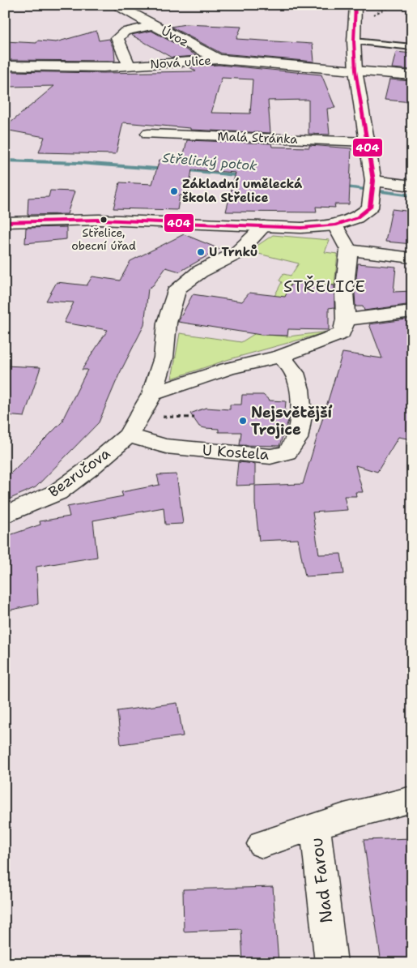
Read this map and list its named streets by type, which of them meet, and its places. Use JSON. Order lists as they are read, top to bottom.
{
  "streets": {
    "street": [
      "Úvoz",
      "Nová ulice",
      "Malá Stránka",
      "U Kostela",
      "Bezručova",
      "Nad Farou"
    ]
  },
  "crossings": [
    ["Úvoz", "Nová ulice"],
    ["U Kostela", "Bezručova"]
  ],
  "districts": ["STŘELICE"],
  "water": ["Střelický potok"],
  "places": [
    "Základní umělecká škola Střelice",
    "Střelice, obecní úřad",
    "U Trnků",
    "Nejsvětější Trojice"
  ],
  "lines": ["transit line 404"]
}
